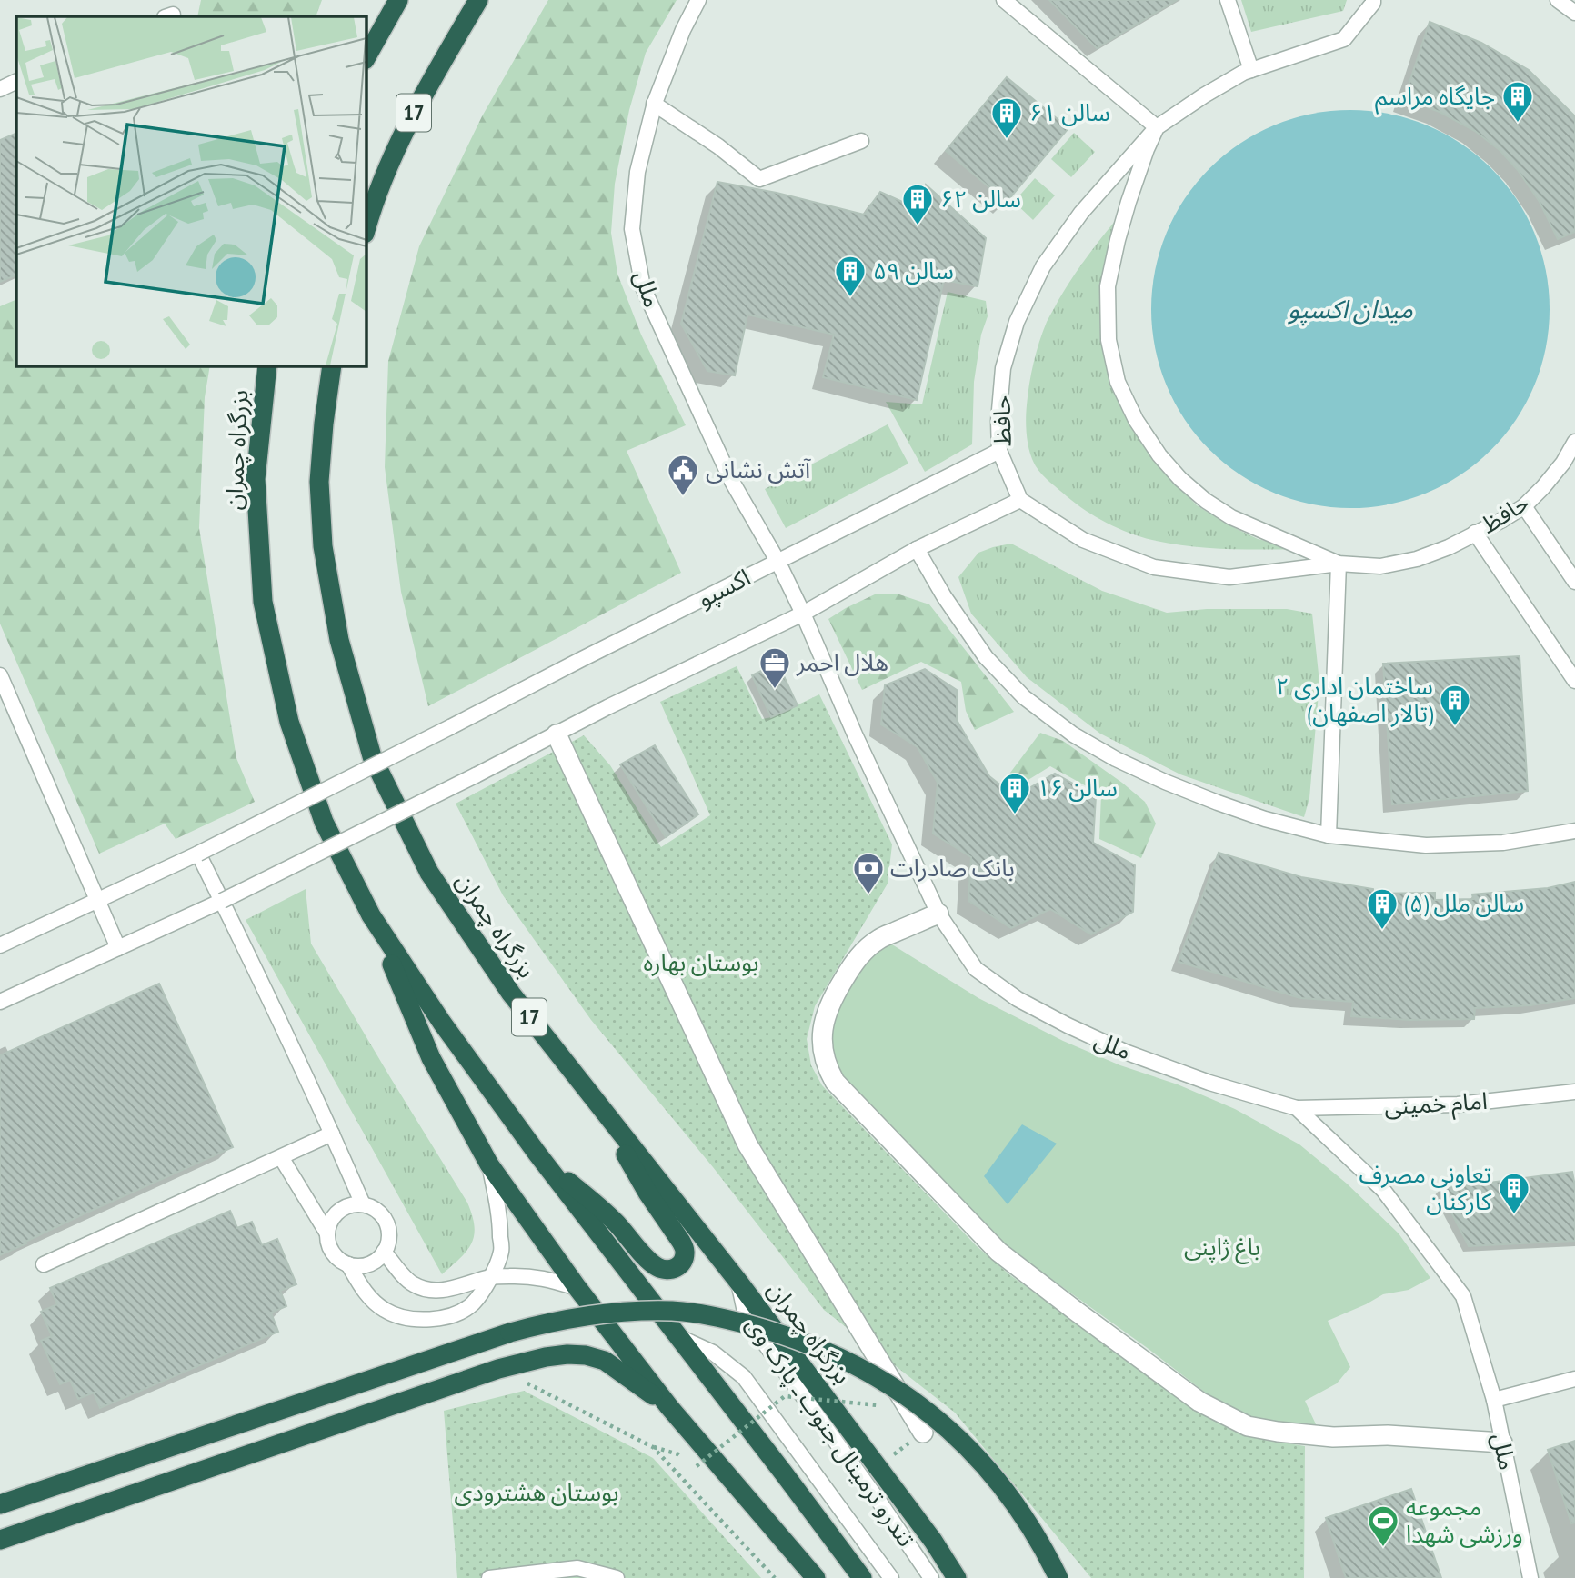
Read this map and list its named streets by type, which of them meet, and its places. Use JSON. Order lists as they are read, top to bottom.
{
  "streets": {
    "highway": ["17", "بزرگراه چمران"],
    "lane": [
      "ملل",
      "حافظ",
      "اکسپو",
      "امام خمینی",
      "تندرو ترمینال جنوب ـ پارک وی"
    ]
  },
  "crossings": [
    ["ملل", "اکسپو"],
    ["ملل", "امام خمینی"],
    ["حافظ", "اکسپو"],
    ["بزرگراه چمران", "تندرو ترمینال جنوب ـ پارک وی"]
  ],
  "water": ["میدان اکسپو"],
  "parks": ["بوستان بهاره", "باغ ژاپنی", "بوستان هشترودی"],
  "places": {
    "building": [
      "جایگاه مراسم",
      "سالن ۶۱",
      "سالن ۶۲",
      "سالن ۵۹",
      "ساختمان اداری ۲ (تالار اصفهان)",
      "سالن ۱۶",
      "(۵) سالن ملل",
      "تعاونی مصرف کارکنان"
    ],
    "public building": ["آتش نشانی"],
    "office": ["هلال احمر"],
    "bank": ["بانک صادرات"],
    "sports": ["مجموعه ورزشی شهدا"]
  }
}
